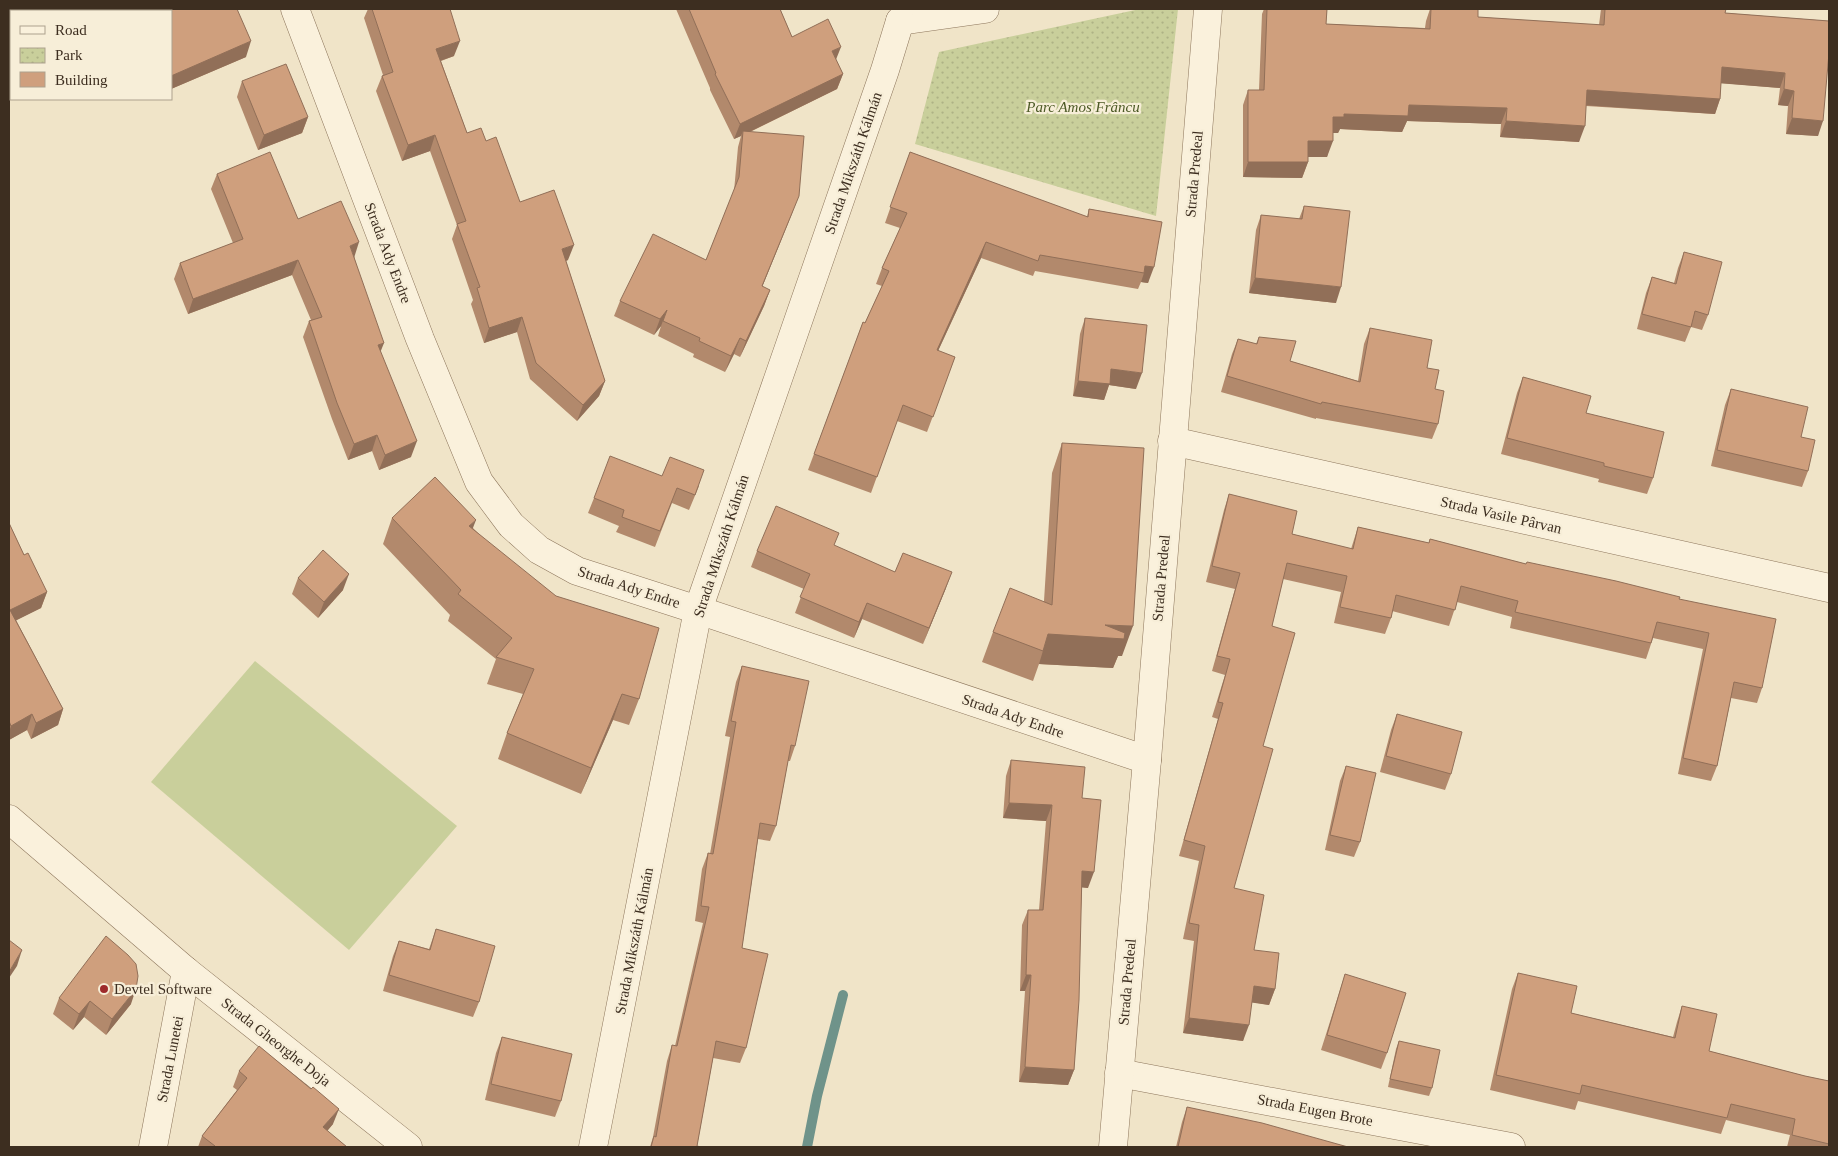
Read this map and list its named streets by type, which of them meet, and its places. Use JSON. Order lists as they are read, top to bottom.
{
  "streets": {
    "street": [
      "Strada Mikszáth Kálmán",
      "Strada Predeal",
      "Strada Ady Endre",
      "Strada Vasile Pârvan",
      "Strada Gheorghe Doja",
      "Strada Lunetei",
      "Strada Eugen Brote"
    ]
  },
  "crossings": [
    ["Strada Mikszáth Kálmán", "Strada Ady Endre"],
    ["Strada Predeal", "Strada Ady Endre"],
    ["Strada Predeal", "Strada Vasile Pârvan"],
    ["Strada Predeal", "Strada Eugen Brote"],
    ["Strada Gheorghe Doja", "Strada Lunetei"]
  ],
  "parks": ["Parc Amos Frâncu"],
  "places": ["Devtel Software"],
  "legend": ["Road", "Park", "Building"]
}
